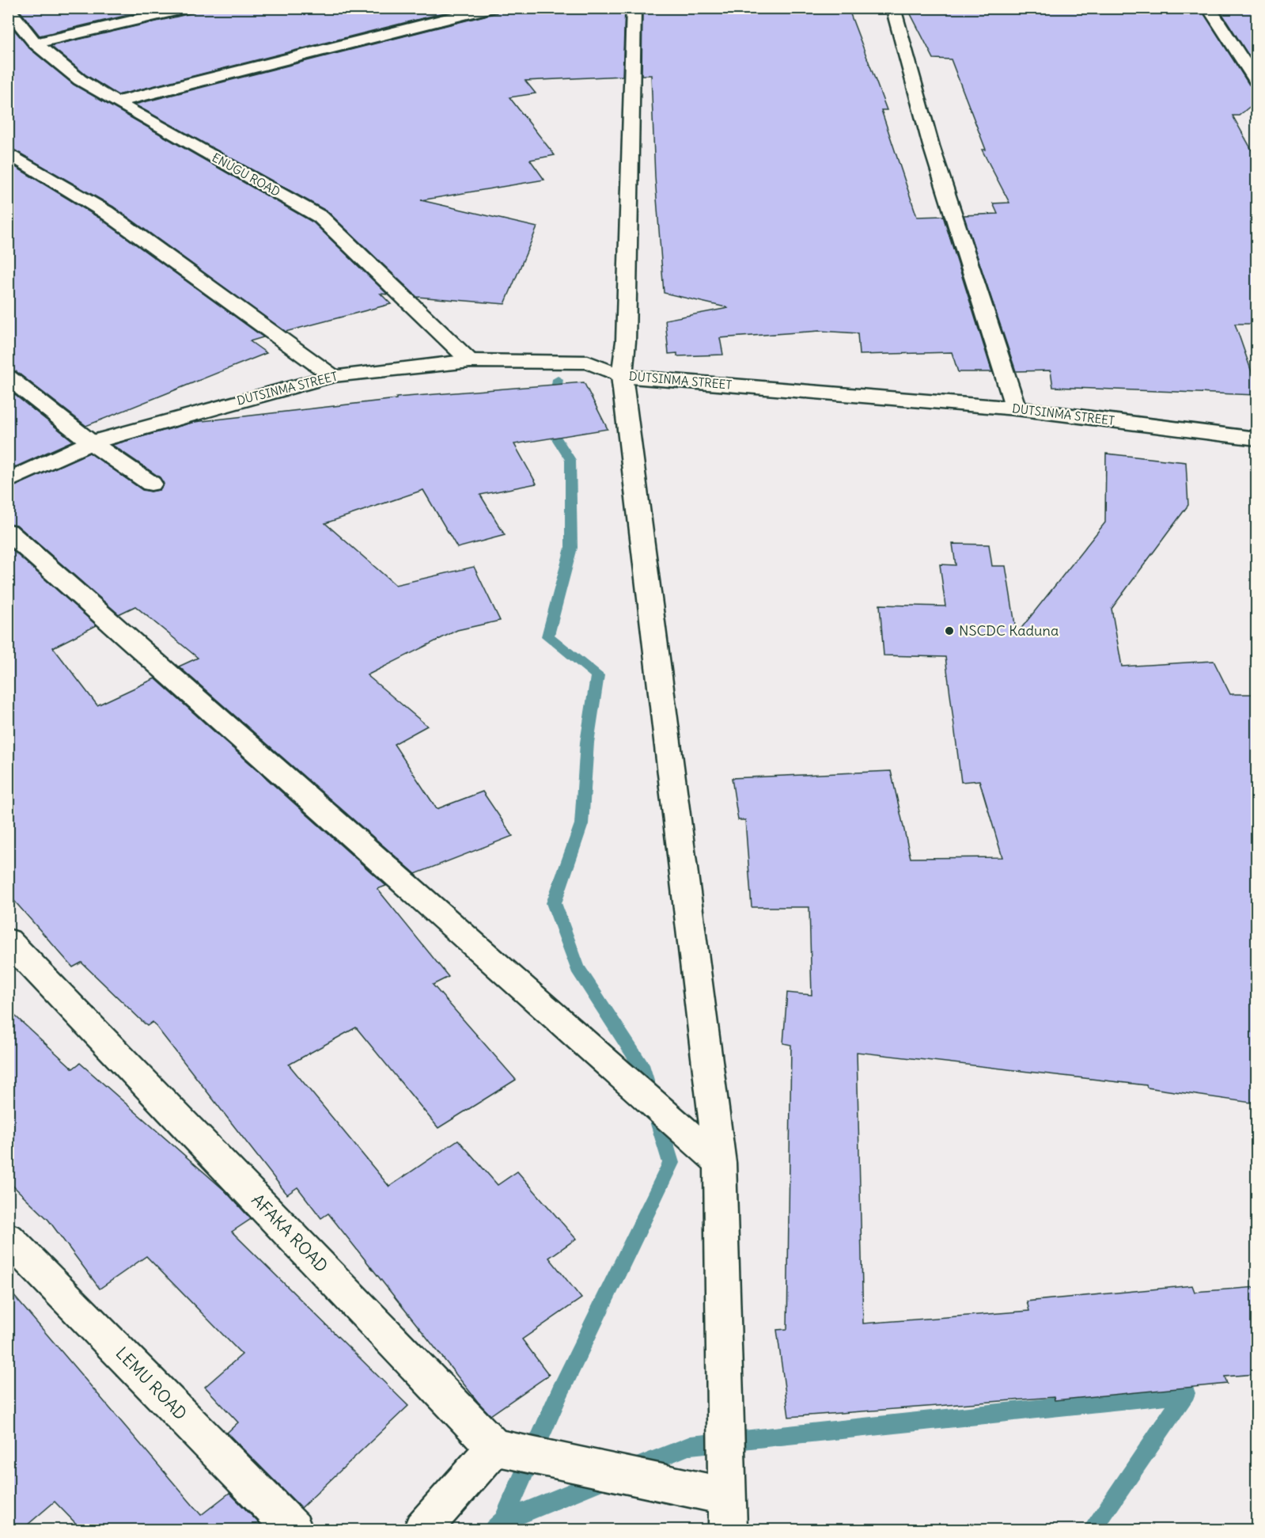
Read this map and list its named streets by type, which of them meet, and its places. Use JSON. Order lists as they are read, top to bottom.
{
  "streets": {
    "street": [
      "ENUGU ROAD",
      "DUTSINMA STREET",
      "AFAKA ROAD",
      "LEMU ROAD"
    ]
  },
  "crossings": [
    ["ENUGU ROAD", "DUTSINMA STREET"]
  ],
  "places": ["NSCDC Kaduna"]
}
